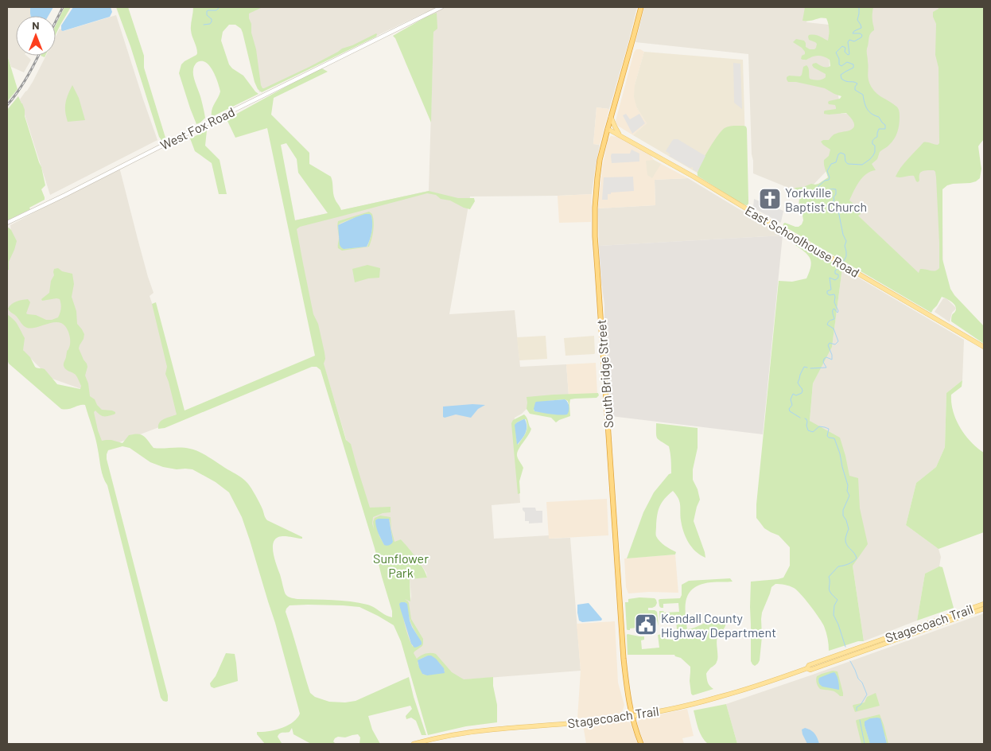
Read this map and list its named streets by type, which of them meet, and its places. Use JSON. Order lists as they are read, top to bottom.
{
  "streets": {
    "highway": ["South Bridge Street"],
    "main road": ["East Schoolhouse Road", "Stagecoach Trail"],
    "street": ["West Fox Road"]
  },
  "crossings": [
    ["East Schoolhouse Road", "South Bridge Street"],
    ["South Bridge Street", "Stagecoach Trail"]
  ],
  "parks": ["Sunflower Park"],
  "places": {
    "church": ["Yorkville Baptist Church"],
    "public building": ["Kendall County Highway Department"]
  },
  "north": "top"
}
